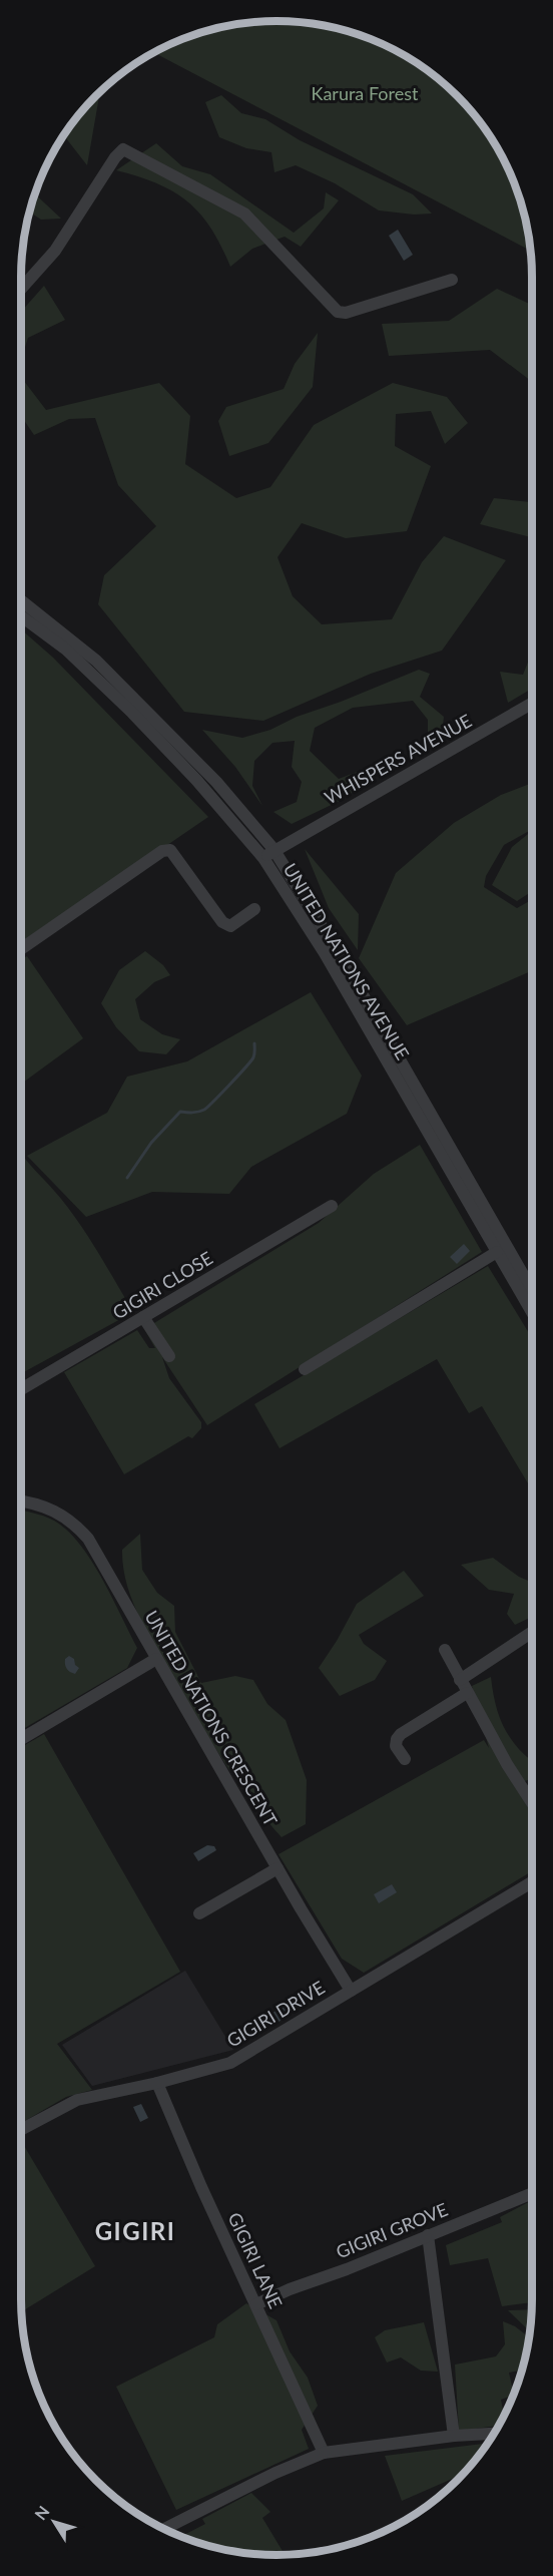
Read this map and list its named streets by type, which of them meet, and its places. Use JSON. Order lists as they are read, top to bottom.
{
  "streets": {
    "street": [
      "WHISPERS AVENUE",
      "UNITED NATIONS AVENUE",
      "GIGIRI CLOSE",
      "UNITED NATIONS CRESCENT",
      "GIGIRI DRIVE",
      "GIGIRI GROVE",
      "GIGIRI LANE"
    ]
  },
  "crossings": [
    ["WHISPERS AVENUE", "UNITED NATIONS AVENUE"],
    ["UNITED NATIONS CRESCENT", "GIGIRI DRIVE"],
    ["GIGIRI DRIVE", "GIGIRI LANE"],
    ["GIGIRI GROVE", "GIGIRI LANE"]
  ],
  "districts": ["GIGIRI"],
  "parks": ["Karura Forest"],
  "north": "top left"
}
